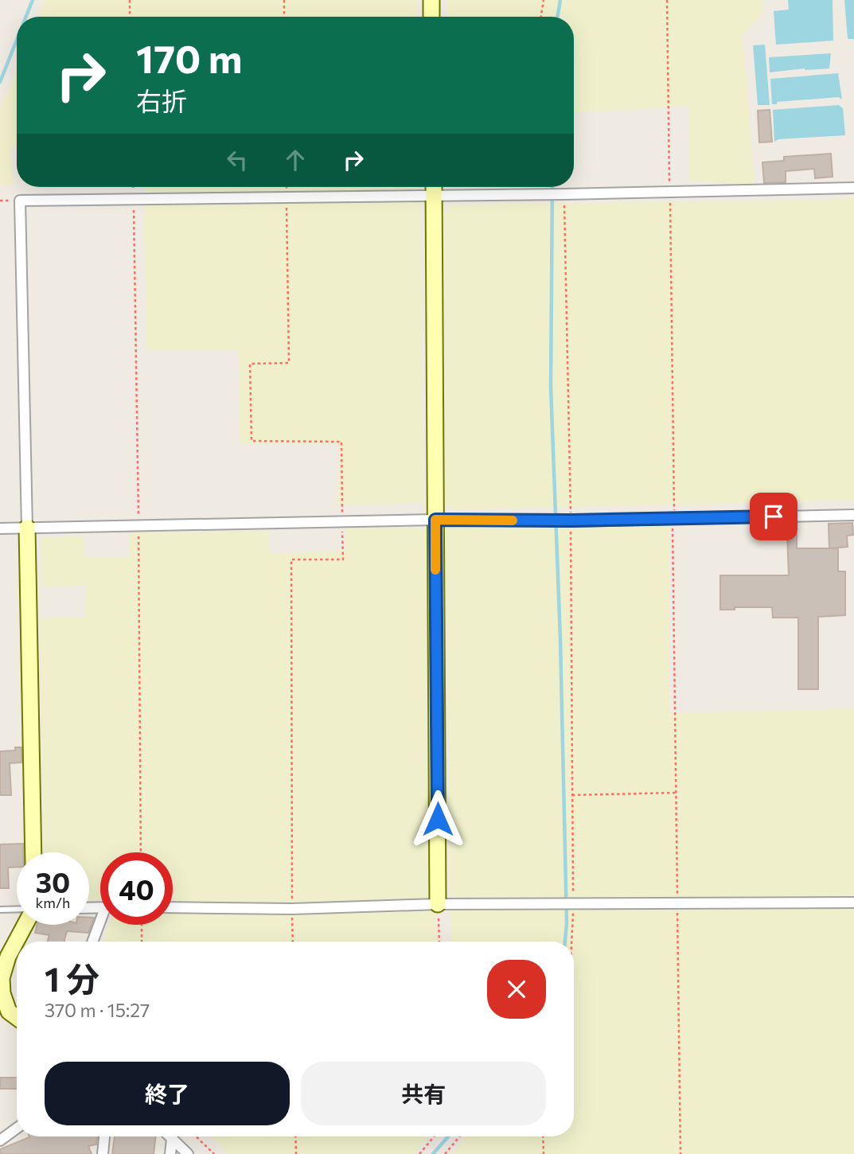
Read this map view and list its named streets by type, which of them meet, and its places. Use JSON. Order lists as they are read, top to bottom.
{
  "page": {
    "turn": ["170 m", "右折"],
    "speed": "30 km/h",
    "limit": "40",
    "heading": ["1 分", "370 m · 15:27"],
    "buttons": ["終了", "共有"]
  }
}
